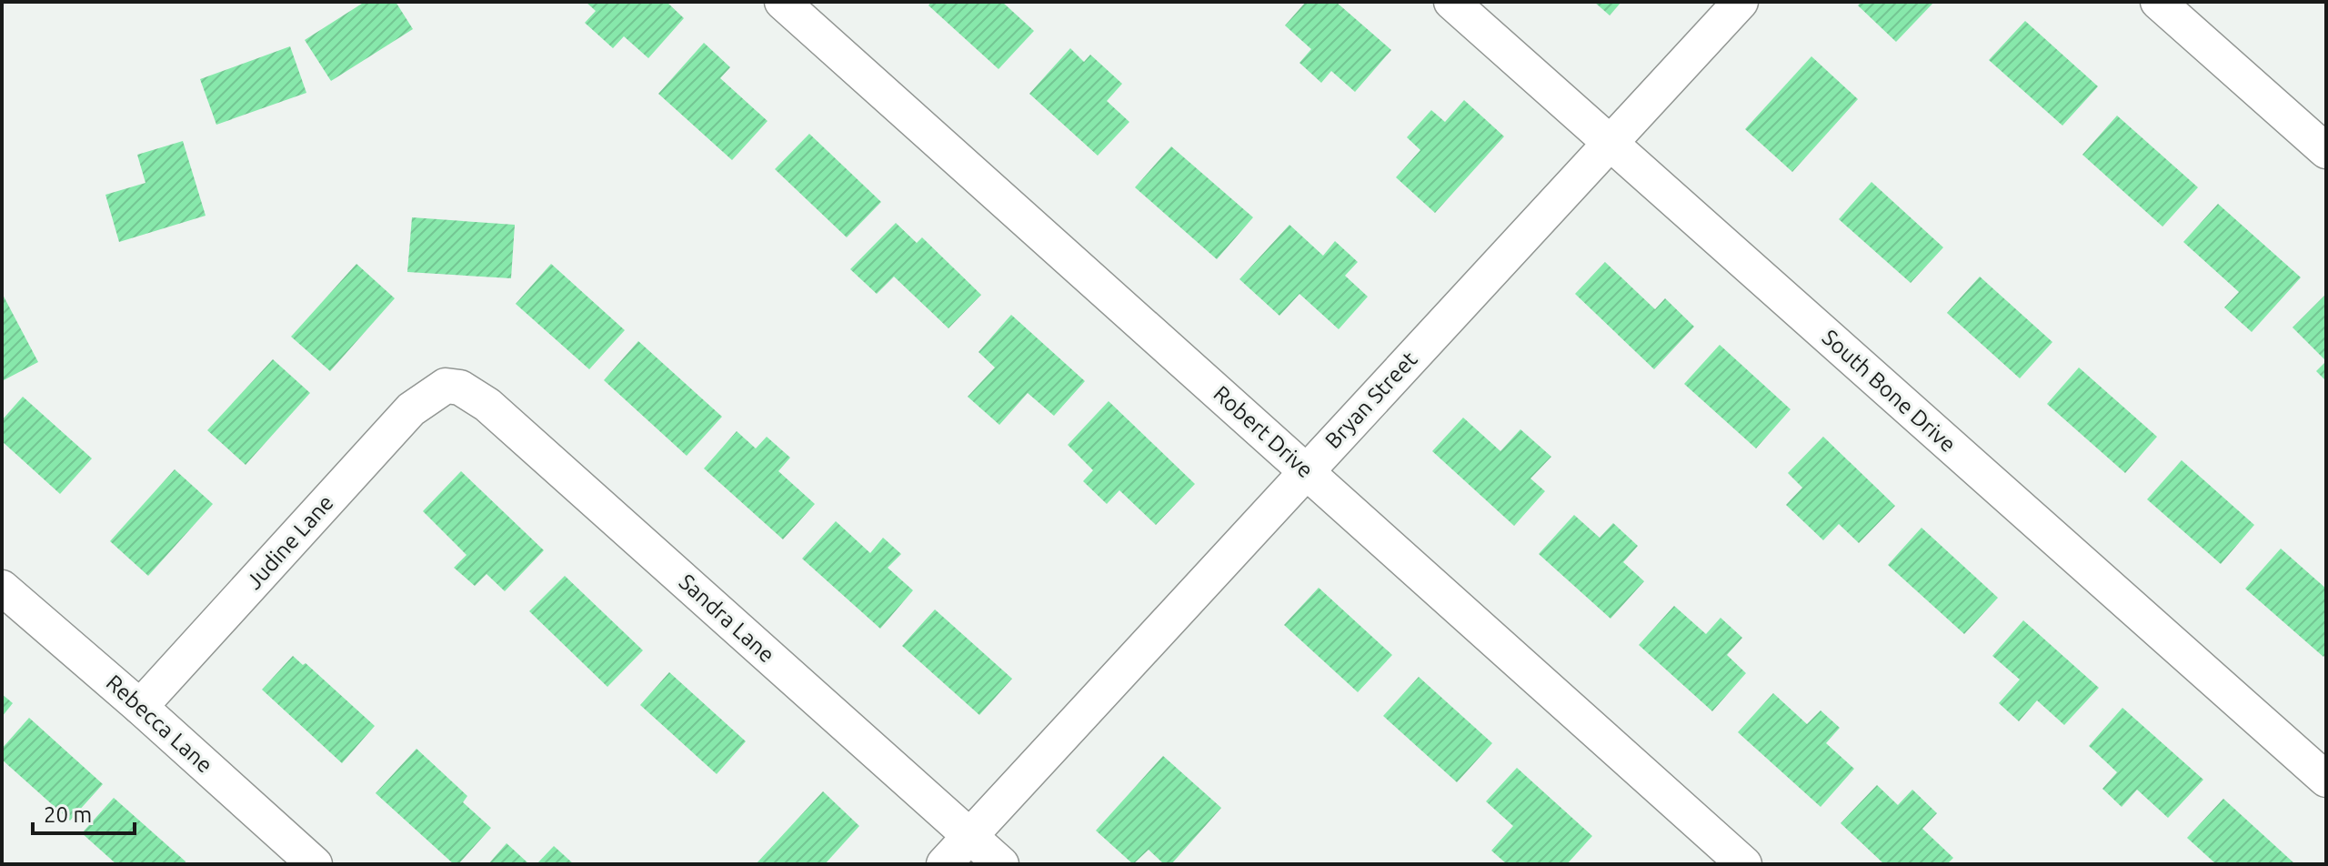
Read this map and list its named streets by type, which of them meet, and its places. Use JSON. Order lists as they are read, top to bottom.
{
  "streets": {
    "street": [
      "South Bone Drive",
      "Bryan Street",
      "Robert Drive",
      "Judine Lane",
      "Sandra Lane",
      "Rebecca Lane"
    ]
  },
  "crossings": [
    ["South Bone Drive", "Bryan Street"],
    ["Bryan Street", "Robert Drive"],
    ["Bryan Street", "Sandra Lane"],
    ["Judine Lane", "Sandra Lane"],
    ["Judine Lane", "Rebecca Lane"]
  ],
  "scale_bar": "20 m"
}
